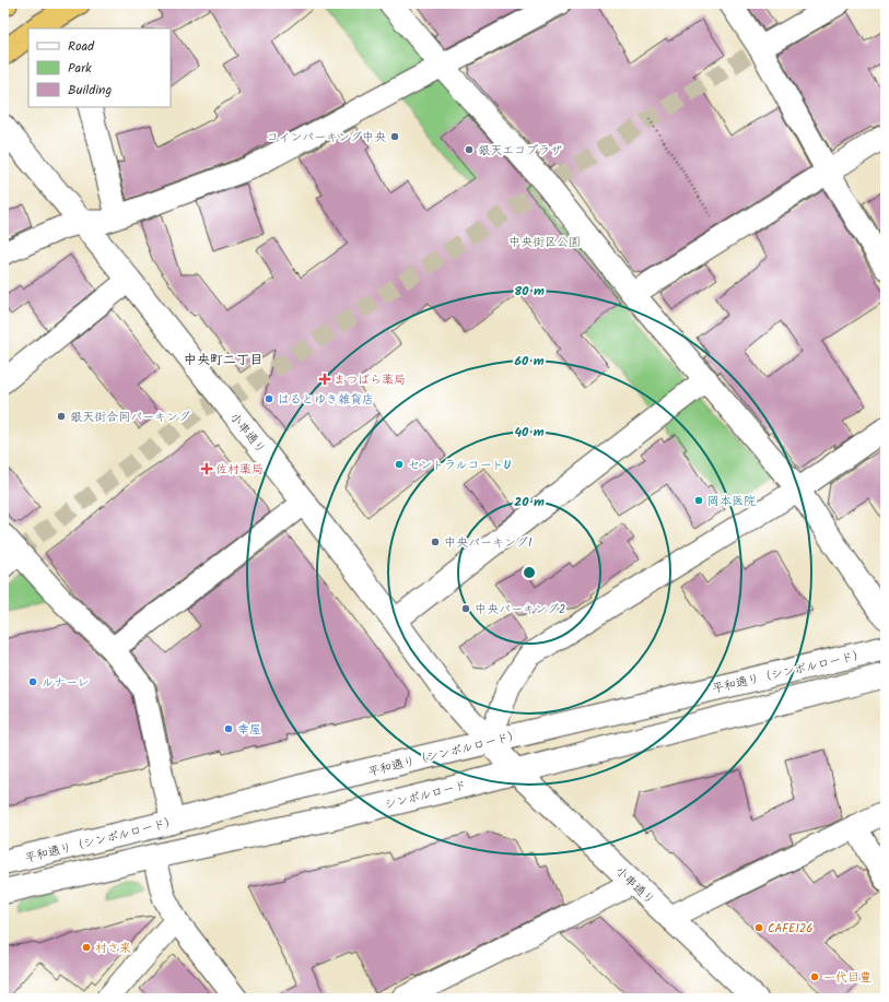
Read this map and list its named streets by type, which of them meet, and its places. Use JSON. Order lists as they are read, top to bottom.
{
  "streets": {
    "street": ["小串通り", "平和通り（シンボルロード）", "シンボルロード"]
  },
  "crossings": [
    ["小串通り", "平和通り（シンボルロード）"],
    ["小串通り", "シンボルロード"]
  ],
  "districts": ["中央町二丁目"],
  "parks": ["中央街区公園"],
  "places": {
    "other": [
      "コインパーキング中央",
      "銀天エコプラザ",
      "はるとゆき雑貨店",
      "銀天街合同パーキング",
      "セントラルコートU",
      "岡本医院",
      "中央パーキング1",
      "中央パーキング2",
      "ルナーレ",
      "幸屋",
      "CAFE126",
      "村さ来",
      "一代目豊"
    ],
    "health": ["まつばら薬局", "佐村薬局"]
  },
  "legend": ["Road", "Park", "Building"],
  "rings": [
    "80 m",
    "60 m",
    "40 m",
    "20 m"
  ]
}
